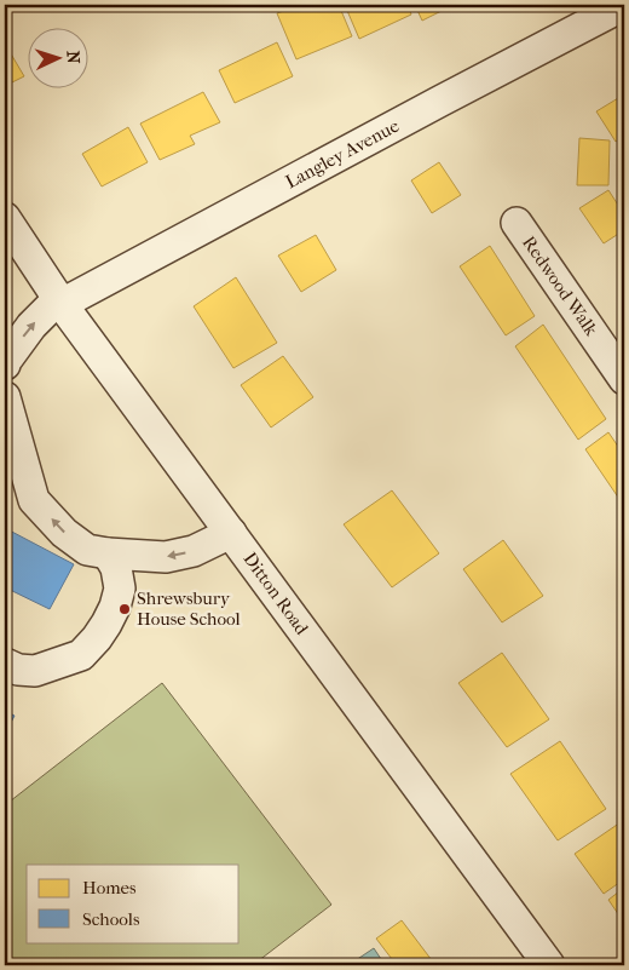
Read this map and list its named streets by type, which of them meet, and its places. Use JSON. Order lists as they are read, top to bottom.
{
  "streets": {
    "street": ["Langley Avenue", "Redwood Walk", "Ditton Road"]
  },
  "crossings": [
    ["Langley Avenue", "Ditton Road"]
  ],
  "places": ["Shrewsbury House School"],
  "legend": ["Homes", "Schools"],
  "north": "right"
}
